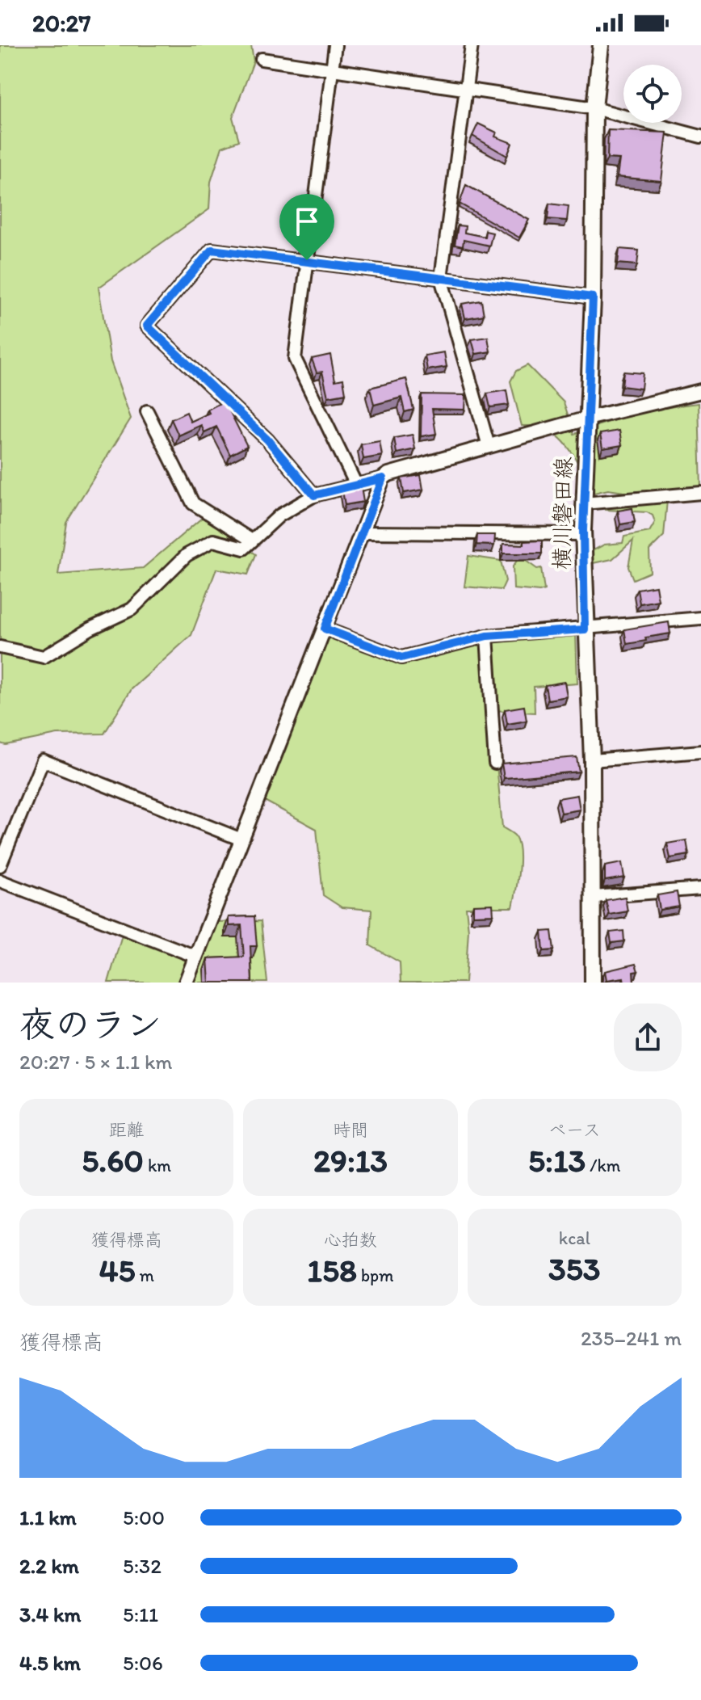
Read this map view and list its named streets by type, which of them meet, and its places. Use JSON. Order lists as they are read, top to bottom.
{
  "streets": {
    "main road": ["横川磐田線"]
  },
  "page": {
    "status": "20:27",
    "heading": ["夜のラン", "20:27 · 5 × 1.1 km"],
    "stats": [
      ["距離", "5.60 km"],
      ["時間", "29:13"],
      ["ペース", "5:13 /km"],
      ["獲得標高", "45 m"],
      ["心拍数", "158 bpm"],
      ["kcal", "353"]
    ],
    "chart": ["獲得標高", "235–241 m"],
    "list": [
      {
        "name": "1.1 km",
        "note": "5:00"
      },
      {
        "name": "2.2 km",
        "note": "5:32"
      },
      {
        "name": "3.4 km",
        "note": "5:11"
      },
      {
        "name": "4.5 km",
        "note": "5:06"
      }
    ]
  }
}
